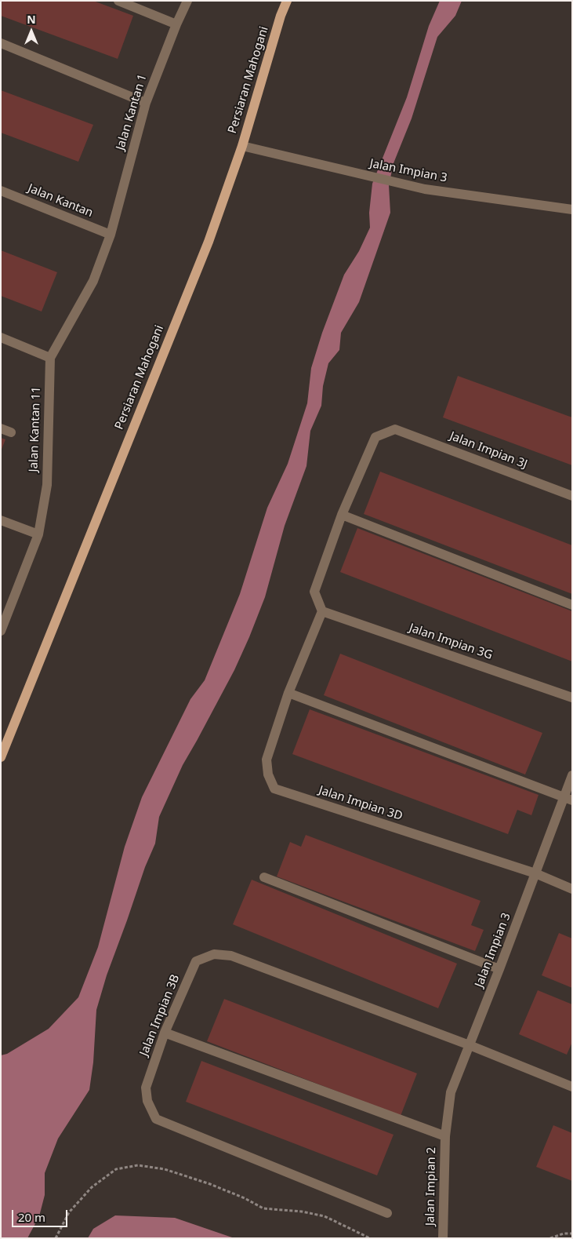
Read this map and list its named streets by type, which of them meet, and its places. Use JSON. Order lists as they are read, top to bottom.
{
  "streets": {
    "main road": ["Persiaran Mahogani"],
    "street": [
      "Jalan Kantan 1",
      "Jalan Impian 3",
      "Jalan Kantan",
      "Jalan Kantan 11",
      "Jalan Impian 3J",
      "Jalan Impian 3G",
      "Jalan Impian 3D",
      "Jalan Impian 3B",
      "Jalan Impian 2"
    ]
  },
  "crossings": [
    ["Persiaran Mahogani", "Jalan Impian 3"],
    ["Jalan Kantan 1", "Jalan Kantan"],
    ["Jalan Kantan 1", "Jalan Kantan 11"],
    ["Jalan Impian 3", "Jalan Impian 3D"],
    ["Jalan Impian 3", "Jalan Impian 3B"],
    ["Jalan Impian 3", "Jalan Impian 2"],
    ["Jalan Kantan", "Jalan Kantan 11"]
  ],
  "scale_bar": "20 m",
  "north": "top"
}
